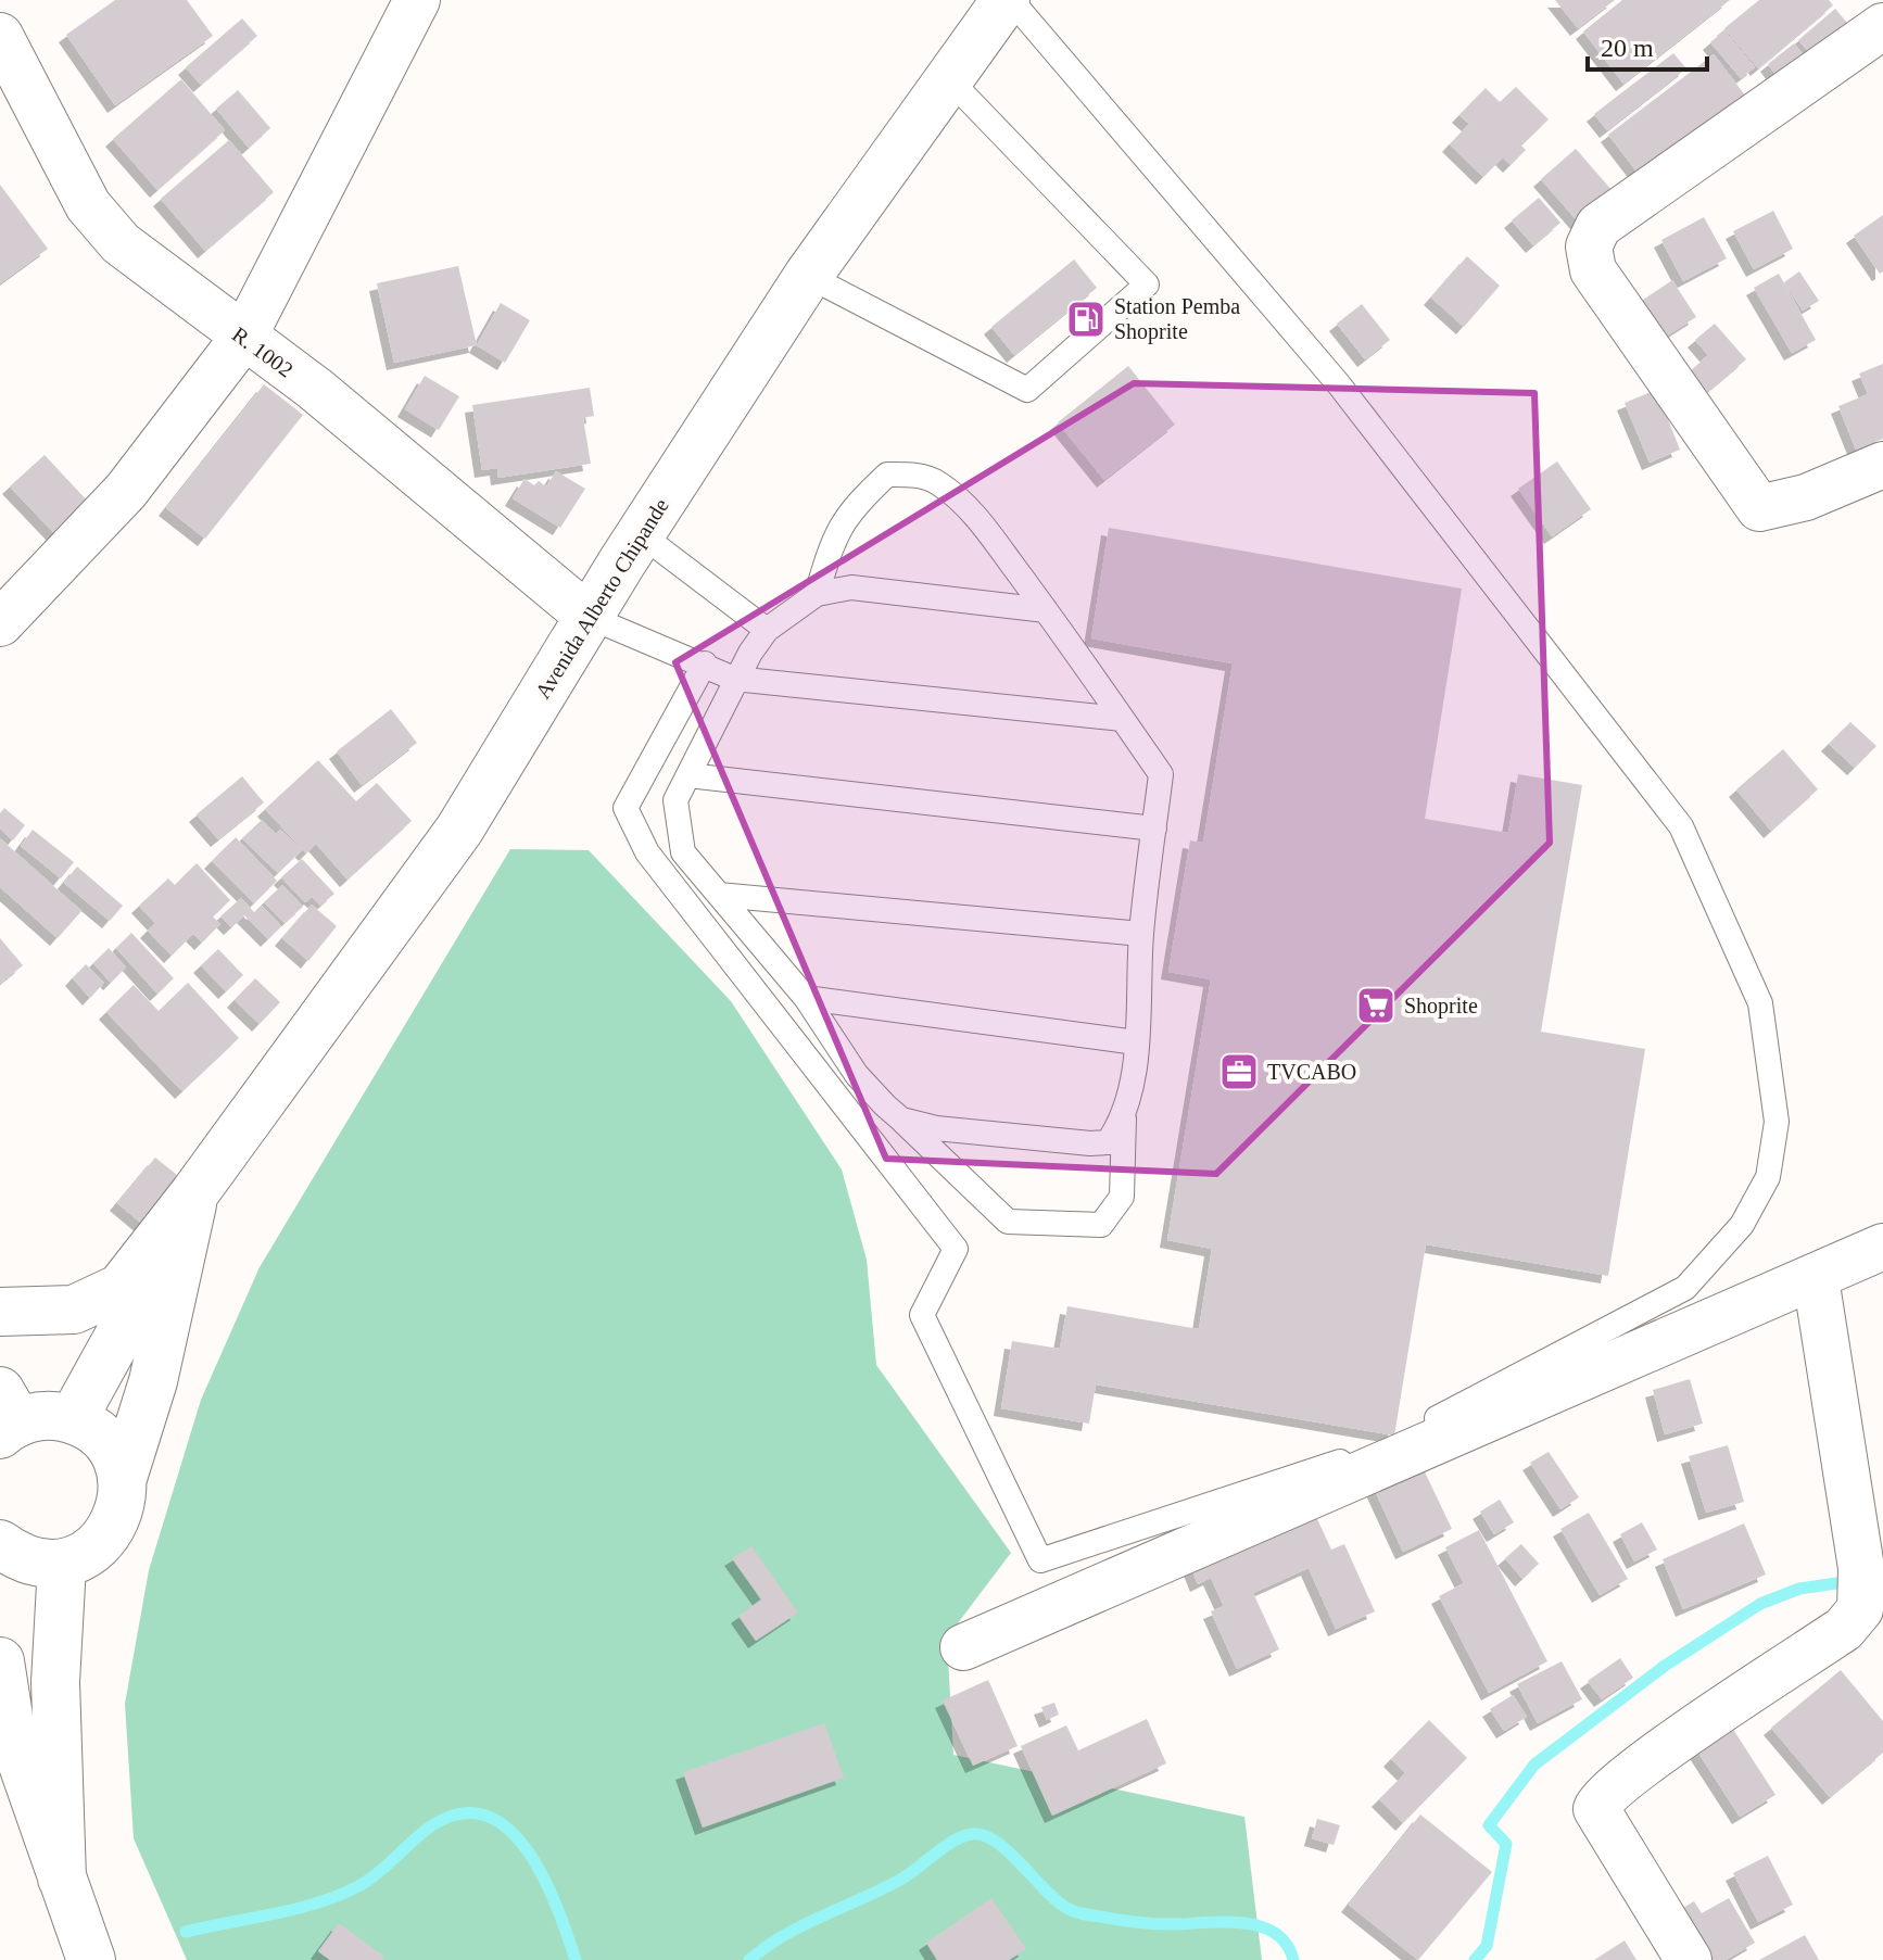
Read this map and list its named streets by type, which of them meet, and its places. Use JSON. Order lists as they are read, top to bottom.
{
  "streets": {
    "main road": ["Avenida Alberto Chipande"],
    "street": ["R. 1002"]
  },
  "crossings": [
    ["R. 1002", "Avenida Alberto Chipande"]
  ],
  "places": {
    "fuel station": ["Station Pemba Shoprite"],
    "supermarket": ["Shoprite"],
    "office": ["TVCABO"]
  },
  "scale_bar": "20 m"
}
